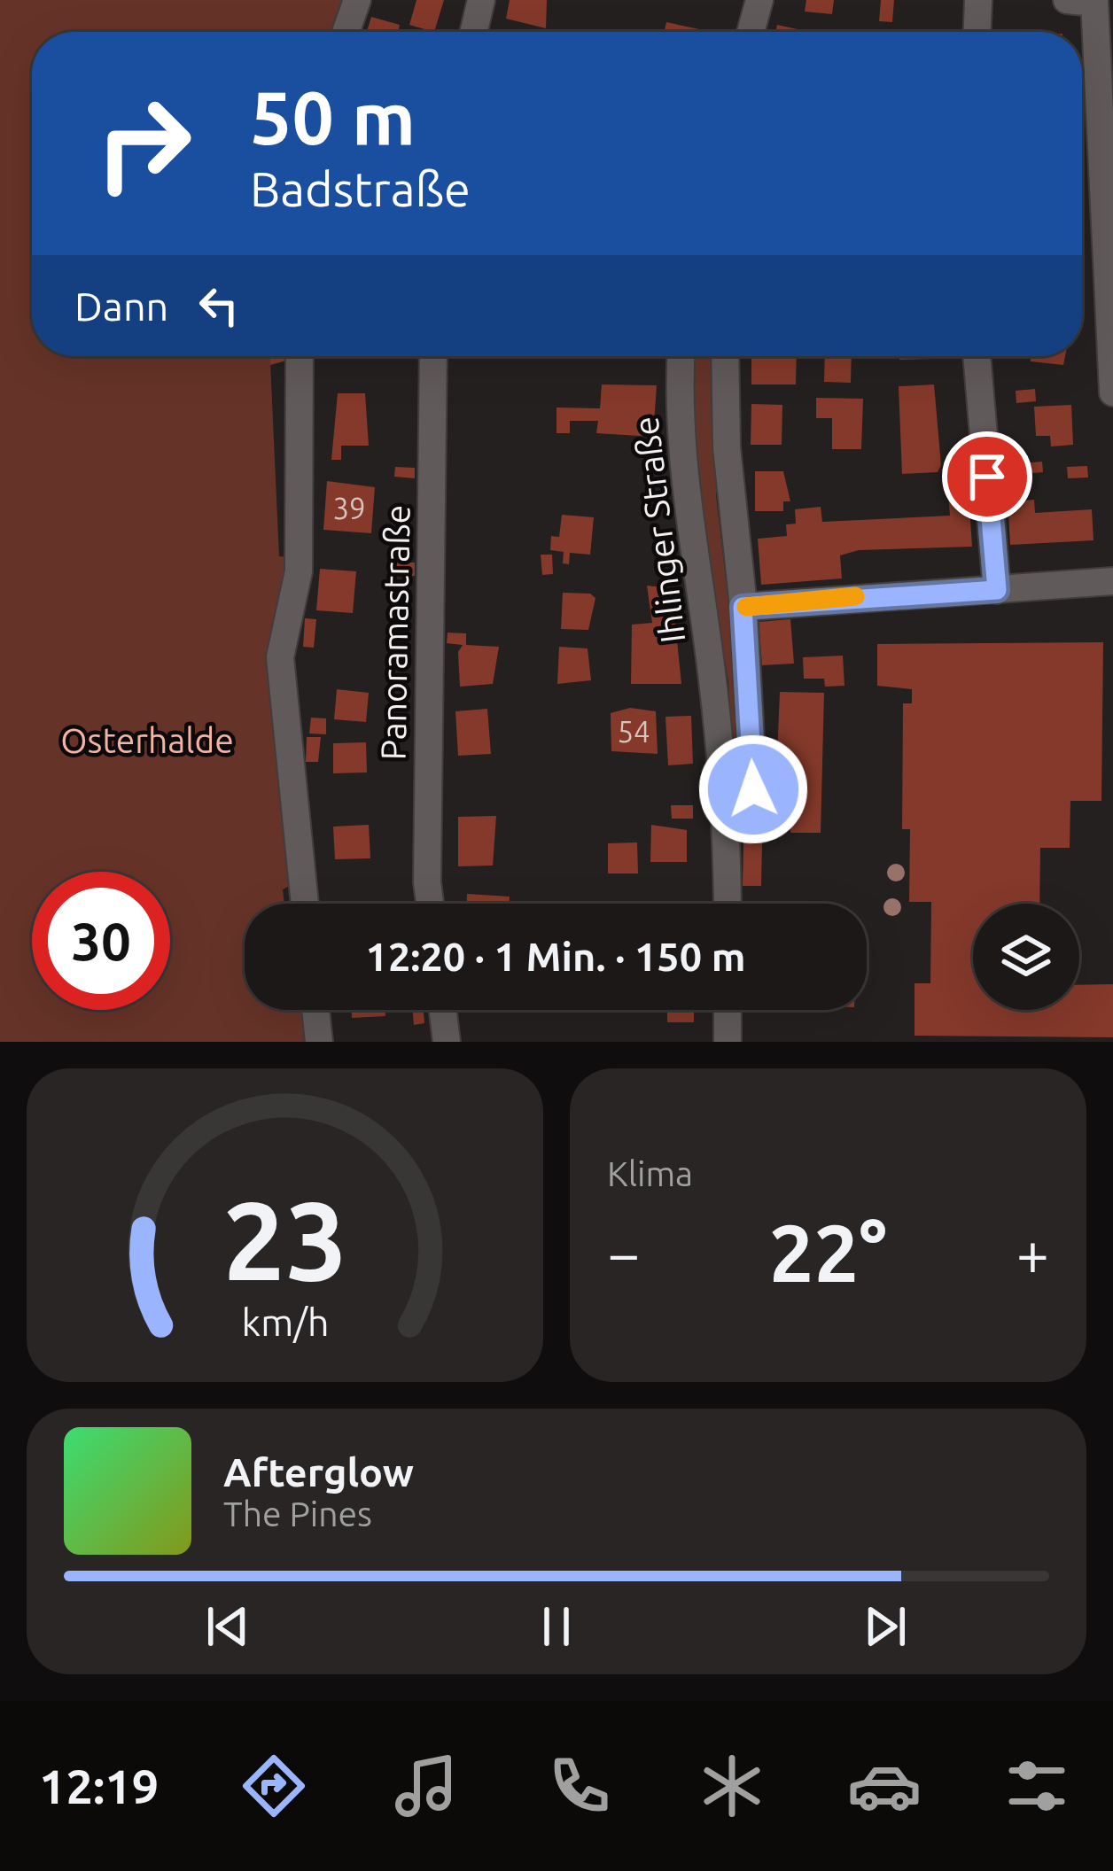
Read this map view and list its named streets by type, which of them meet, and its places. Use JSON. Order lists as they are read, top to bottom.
{
  "streets": {
    "street": ["Ihlinger Straße", "Panoramastraße"]
  },
  "parks": ["Osterhalde"],
  "house_numbers": ["39", "54"],
  "page": {
    "turn": ["50 m", "Badstraße"],
    "then": "Dann",
    "limit": "30",
    "trip": "12:20 · 1 Min. · 150 m",
    "tile": "Klima",
    "heat": ["−", "22°", "+"],
    "song": ["Afterglow", "The Pines"],
    "tabs": "12:19",
    "gauge": ["23", "km/h"]
  }
}
